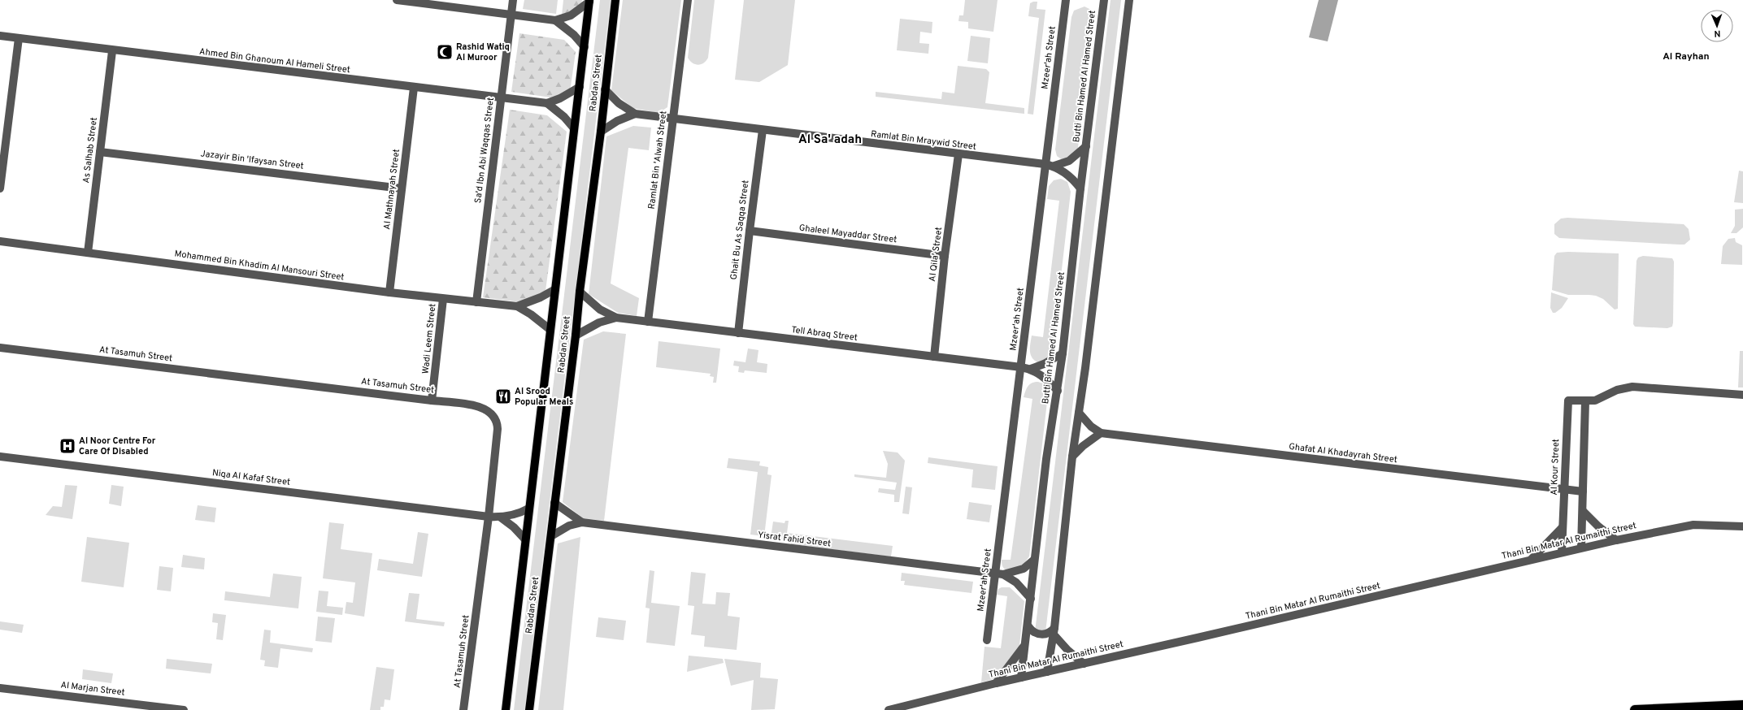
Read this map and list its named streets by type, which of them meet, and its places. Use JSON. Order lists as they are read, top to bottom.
{
  "streets": {
    "main road": ["Rabdan Street"],
    "street": [
      "Mzeer'ah Street",
      "Ahmed Bin Ghanoum Al Hameli Street",
      "Butti Bin Hamed Al Hamed Street",
      "Ramlat Bin Mraywid Street",
      "As Salhab Street",
      "Sa'd Ibn Abi Waqqas Street",
      "Jazayir Bin 'Ifaysan Street",
      "Ramlat Bin 'Alwah Street",
      "Al Mathnayah Street",
      "Ghait Bu As Saqqa Street",
      "Ghaleel Mayaddar Street",
      "Al Qila' Street",
      "Mohammed Bin Khadim Al Mansouri Street",
      "Tell Abraq Street",
      "Wadi Leem Street",
      "At Tasamuh Street",
      "Ghafat Al Khadayrah Street",
      "Al Kour Street",
      "Niqa Al Kafaf Street",
      "Yisrat Fahid Street",
      "Thani Bin Matar Al Rumaithi Street",
      "Al Marjan Street"
    ]
  },
  "crossings": [
    ["Mzeer'ah Street", "Ramlat Bin Mraywid Street"],
    ["Mzeer'ah Street", "Tell Abraq Street"],
    ["Mzeer'ah Street", "Yisrat Fahid Street"],
    ["Ahmed Bin Ghanoum Al Hameli Street", "Rabdan Street"],
    ["Ahmed Bin Ghanoum Al Hameli Street", "As Salhab Street"],
    ["Ahmed Bin Ghanoum Al Hameli Street", "Sa'd Ibn Abi Waqqas Street"],
    ["Ahmed Bin Ghanoum Al Hameli Street", "Al Mathnayah Street"],
    ["Butti Bin Hamed Al Hamed Street", "Ramlat Bin Mraywid Street"],
    ["Butti Bin Hamed Al Hamed Street", "Tell Abraq Street"],
    ["Butti Bin Hamed Al Hamed Street", "Yisrat Fahid Street"],
    ["Butti Bin Hamed Al Hamed Street", "Thani Bin Matar Al Rumaithi Street"],
    ["Rabdan Street", "Ramlat Bin Mraywid Street"],
    ["Rabdan Street", "Mohammed Bin Khadim Al Mansouri Street"],
    ["Rabdan Street", "Tell Abraq Street"],
    ["Rabdan Street", "Niqa Al Kafaf Street"],
    ["Rabdan Street", "Yisrat Fahid Street"],
    ["Ramlat Bin Mraywid Street", "Ramlat Bin 'Alwah Street"],
    ["Ramlat Bin Mraywid Street", "Ghait Bu As Saqqa Street"],
    ["Ramlat Bin Mraywid Street", "Al Qila' Street"],
    ["As Salhab Street", "Jazayir Bin 'Ifaysan Street"],
    ["As Salhab Street", "Mohammed Bin Khadim Al Mansouri Street"],
    ["Sa'd Ibn Abi Waqqas Street", "Mohammed Bin Khadim Al Mansouri Street"],
    ["Jazayir Bin 'Ifaysan Street", "Al Mathnayah Street"],
    ["Ramlat Bin 'Alwah Street", "Tell Abraq Street"],
    ["Al Mathnayah Street", "Mohammed Bin Khadim Al Mansouri Street"],
    ["Ghait Bu As Saqqa Street", "Ghaleel Mayaddar Street"],
    ["Ghait Bu As Saqqa Street", "Tell Abraq Street"],
    ["Ghaleel Mayaddar Street", "Al Qila' Street"],
    ["Al Qila' Street", "Tell Abraq Street"],
    ["Mohammed Bin Khadim Al Mansouri Street", "Wadi Leem Street"],
    ["Wadi Leem Street", "At Tasamuh Street"],
    ["At Tasamuh Street", "Niqa Al Kafaf Street"],
    ["Ghafat Al Khadayrah Street", "Al Kour Street"],
    ["Al Kour Street", "Thani Bin Matar Al Rumaithi Street"]
  ],
  "districts": ["Al Rayhan", "Al Sa' adah"],
  "places": {
    "mosque": ["Rashid Watiq Al Muroor"],
    "restaurant": ["Al Srood Popular Meals"],
    "hospital": ["Al Noor Centre For Care Of Disabled"]
  },
  "north": "bottom"
}
